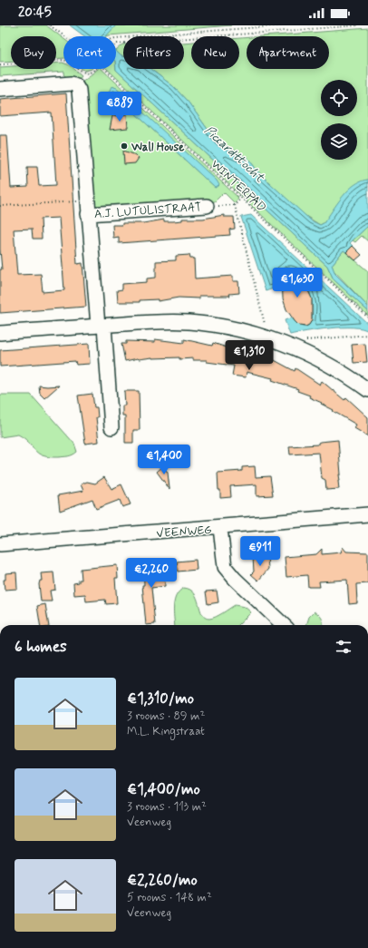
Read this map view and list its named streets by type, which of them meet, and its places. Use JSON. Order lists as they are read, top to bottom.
{
  "streets": {
    "street": ["A.J. LUTULISTRAAT", "VEENWEG"],
    "path": ["WINTERPAD"]
  },
  "water": ["Piccardttocht"],
  "places": ["Wall House"],
  "page": {
    "status": "20:45",
    "chip": [
      "Buy",
      "Rent",
      "Filters",
      "New",
      "Apartment"
    ],
    "price": [
      "€889",
      "€1,630",
      "€1,310",
      "€1,400",
      "€911",
      "€2,260"
    ],
    "heading": "6 homes",
    "list": [
      {
        "name": "€1,310/mo",
        "note": "3 rooms · 89 m² · M.L. Kingstraat"
      },
      {
        "name": "€1,400/mo",
        "note": "3 rooms · 113 m² · Veenweg"
      },
      {
        "name": "€2,260/mo",
        "note": "5 rooms · 148 m² · Veenweg"
      }
    ]
  }
}
